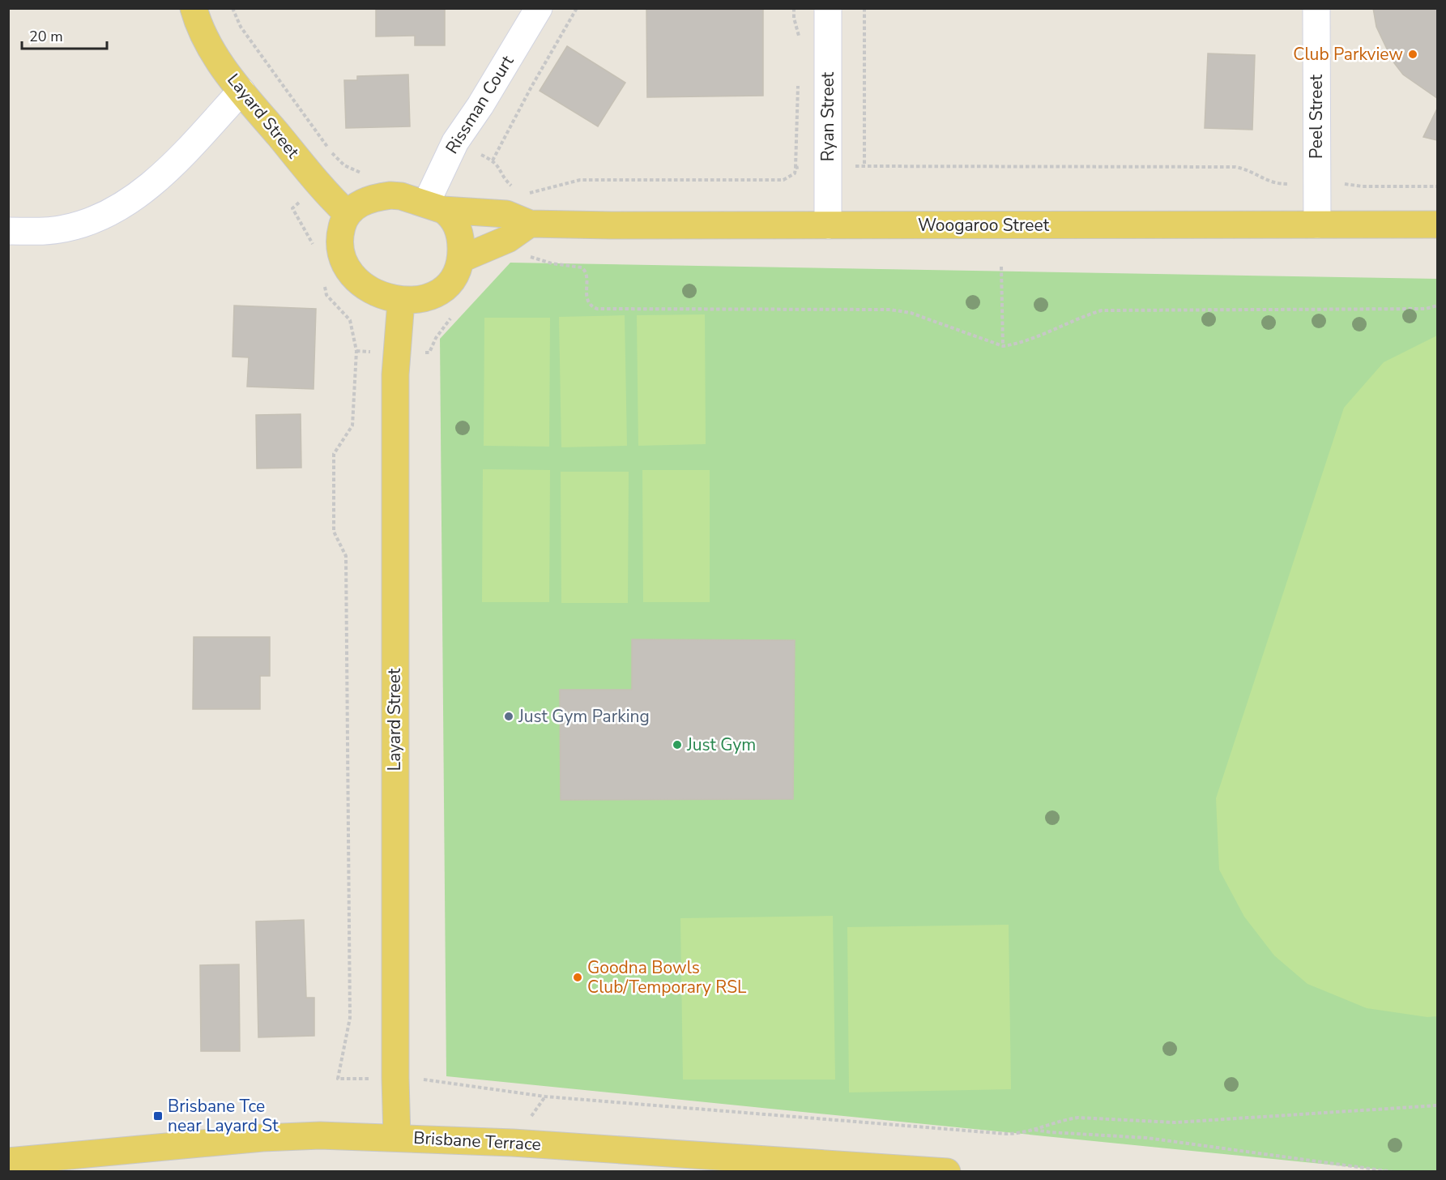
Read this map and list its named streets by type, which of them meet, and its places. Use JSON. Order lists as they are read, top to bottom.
{
  "streets": {
    "main road": ["Layard Street", "Woogaroo Street", "Brisbane Terrace"],
    "street": ["Rissman Court", "Ryan Street", "Peel Street"]
  },
  "crossings": [
    ["Rissman Court", "Layard Street"],
    ["Rissman Court", "Woogaroo Street"],
    ["Layard Street", "Woogaroo Street"],
    ["Layard Street", "Brisbane Terrace"],
    ["Ryan Street", "Woogaroo Street"],
    ["Peel Street", "Woogaroo Street"]
  ],
  "places": {
    "other": [
      "Club Parkview",
      "Just Gym Parking",
      "Just Gym",
      "Goodna Bowls Club/Temporary RSL"
    ],
    "transit": ["Brisbane Tce near Layard St"]
  },
  "scale_bar": "20 m"
}
